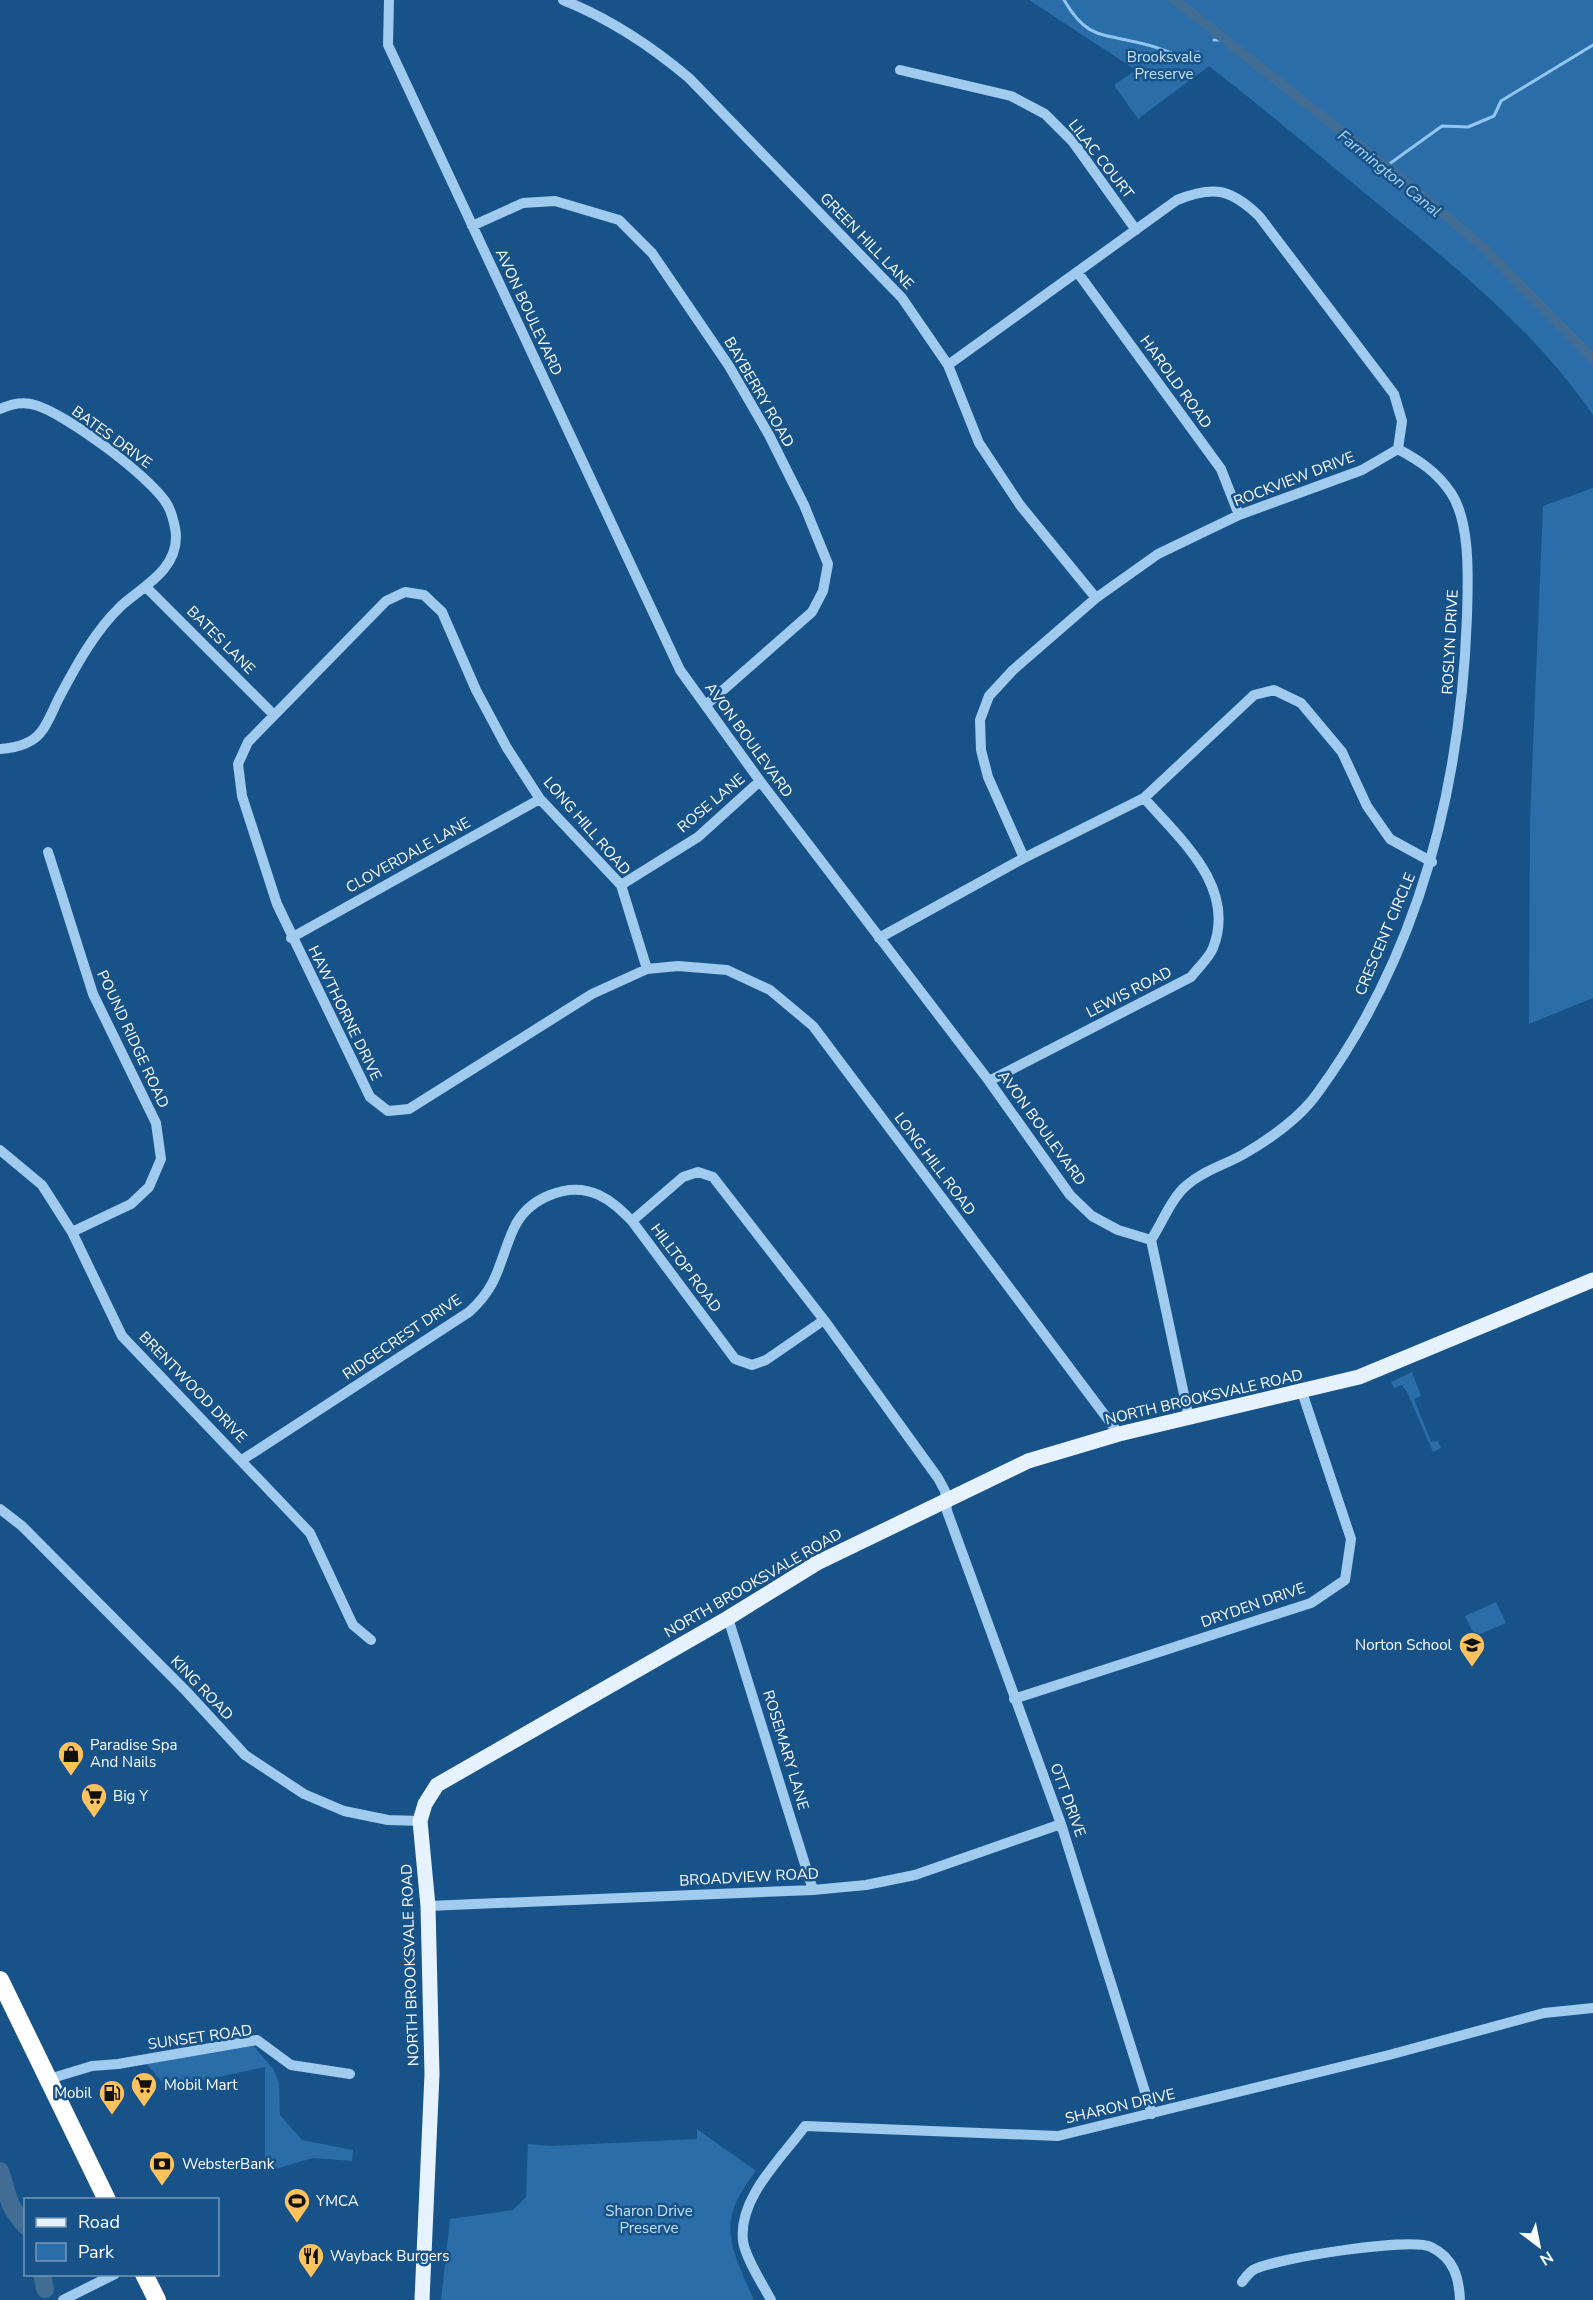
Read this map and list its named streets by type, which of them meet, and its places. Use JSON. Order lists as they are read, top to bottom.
{
  "streets": {
    "main road": ["NORTH BROOKSVALE ROAD"],
    "street": [
      "LILAC COURT",
      "GREEN HILL LANE",
      "AVON BOULEVARD",
      "HAROLD ROAD",
      "BAYBERRY ROAD",
      "BATES DRIVE",
      "ROCKVIEW DRIVE",
      "BATES LANE",
      "ROSLYN DRIVE",
      "ROSE LANE",
      "LONG HILL ROAD",
      "CLOVERDALE LANE",
      "CRESCENT CIRCLE",
      "LEWIS ROAD",
      "HAWTHORNE DRIVE",
      "POUND RIDGE ROAD",
      "HILLTOP ROAD",
      "RIDGECREST DRIVE",
      "BRENTWOOD DRIVE",
      "DRYDEN DRIVE",
      "KING ROAD",
      "ROSEMARY LANE",
      "OTT DRIVE",
      "BROADVIEW ROAD",
      "SUNSET ROAD",
      "SHARON DRIVE"
    ]
  },
  "crossings": [
    ["GREEN HILL LANE", "ROCKVIEW DRIVE"],
    ["AVON BOULEVARD", "BAYBERRY ROAD"],
    ["AVON BOULEVARD", "ROSE LANE"],
    ["AVON BOULEVARD", "CRESCENT CIRCLE"],
    ["AVON BOULEVARD", "LEWIS ROAD"],
    ["HAROLD ROAD", "ROCKVIEW DRIVE"],
    ["BATES DRIVE", "BATES LANE"],
    ["ROCKVIEW DRIVE", "ROSLYN DRIVE"],
    ["ROCKVIEW DRIVE", "CRESCENT CIRCLE"],
    ["BATES LANE", "LONG HILL ROAD"],
    ["BATES LANE", "HAWTHORNE DRIVE"],
    ["ROSLYN DRIVE", "CRESCENT CIRCLE"],
    ["ROSE LANE", "LONG HILL ROAD"],
    ["LONG HILL ROAD", "CLOVERDALE LANE"],
    ["LONG HILL ROAD", "HAWTHORNE DRIVE"],
    ["LONG HILL ROAD", "NORTH BROOKSVALE ROAD"],
    ["CLOVERDALE LANE", "HAWTHORNE DRIVE"],
    ["CRESCENT CIRCLE", "LEWIS ROAD"],
    ["POUND RIDGE ROAD", "BRENTWOOD DRIVE"],
    ["HILLTOP ROAD", "RIDGECREST DRIVE"],
    ["HILLTOP ROAD", "NORTH BROOKSVALE ROAD"],
    ["HILLTOP ROAD", "OTT DRIVE"],
    ["RIDGECREST DRIVE", "BRENTWOOD DRIVE"],
    ["NORTH BROOKSVALE ROAD", "DRYDEN DRIVE"],
    ["NORTH BROOKSVALE ROAD", "KING ROAD"],
    ["NORTH BROOKSVALE ROAD", "ROSEMARY LANE"],
    ["NORTH BROOKSVALE ROAD", "OTT DRIVE"],
    ["NORTH BROOKSVALE ROAD", "BROADVIEW ROAD"],
    ["DRYDEN DRIVE", "OTT DRIVE"],
    ["ROSEMARY LANE", "BROADVIEW ROAD"],
    ["OTT DRIVE", "BROADVIEW ROAD"],
    ["OTT DRIVE", "SHARON DRIVE"]
  ],
  "water": ["Farmington Canal"],
  "parks": ["Brooksvale Preserve", "Sharon Drive Preserve"],
  "places": {
    "school or university": ["Norton School"],
    "shop": ["Paradise Spa And Nails"],
    "supermarket": ["Big Y", "Mobil Mart"],
    "fuel station": ["Mobil"],
    "bank": ["WebsterBank"],
    "sports": ["YMCA"],
    "restaurant": ["Wayback Burgers"]
  },
  "legend": ["Road", "Park"],
  "north": "bottom right"
}
